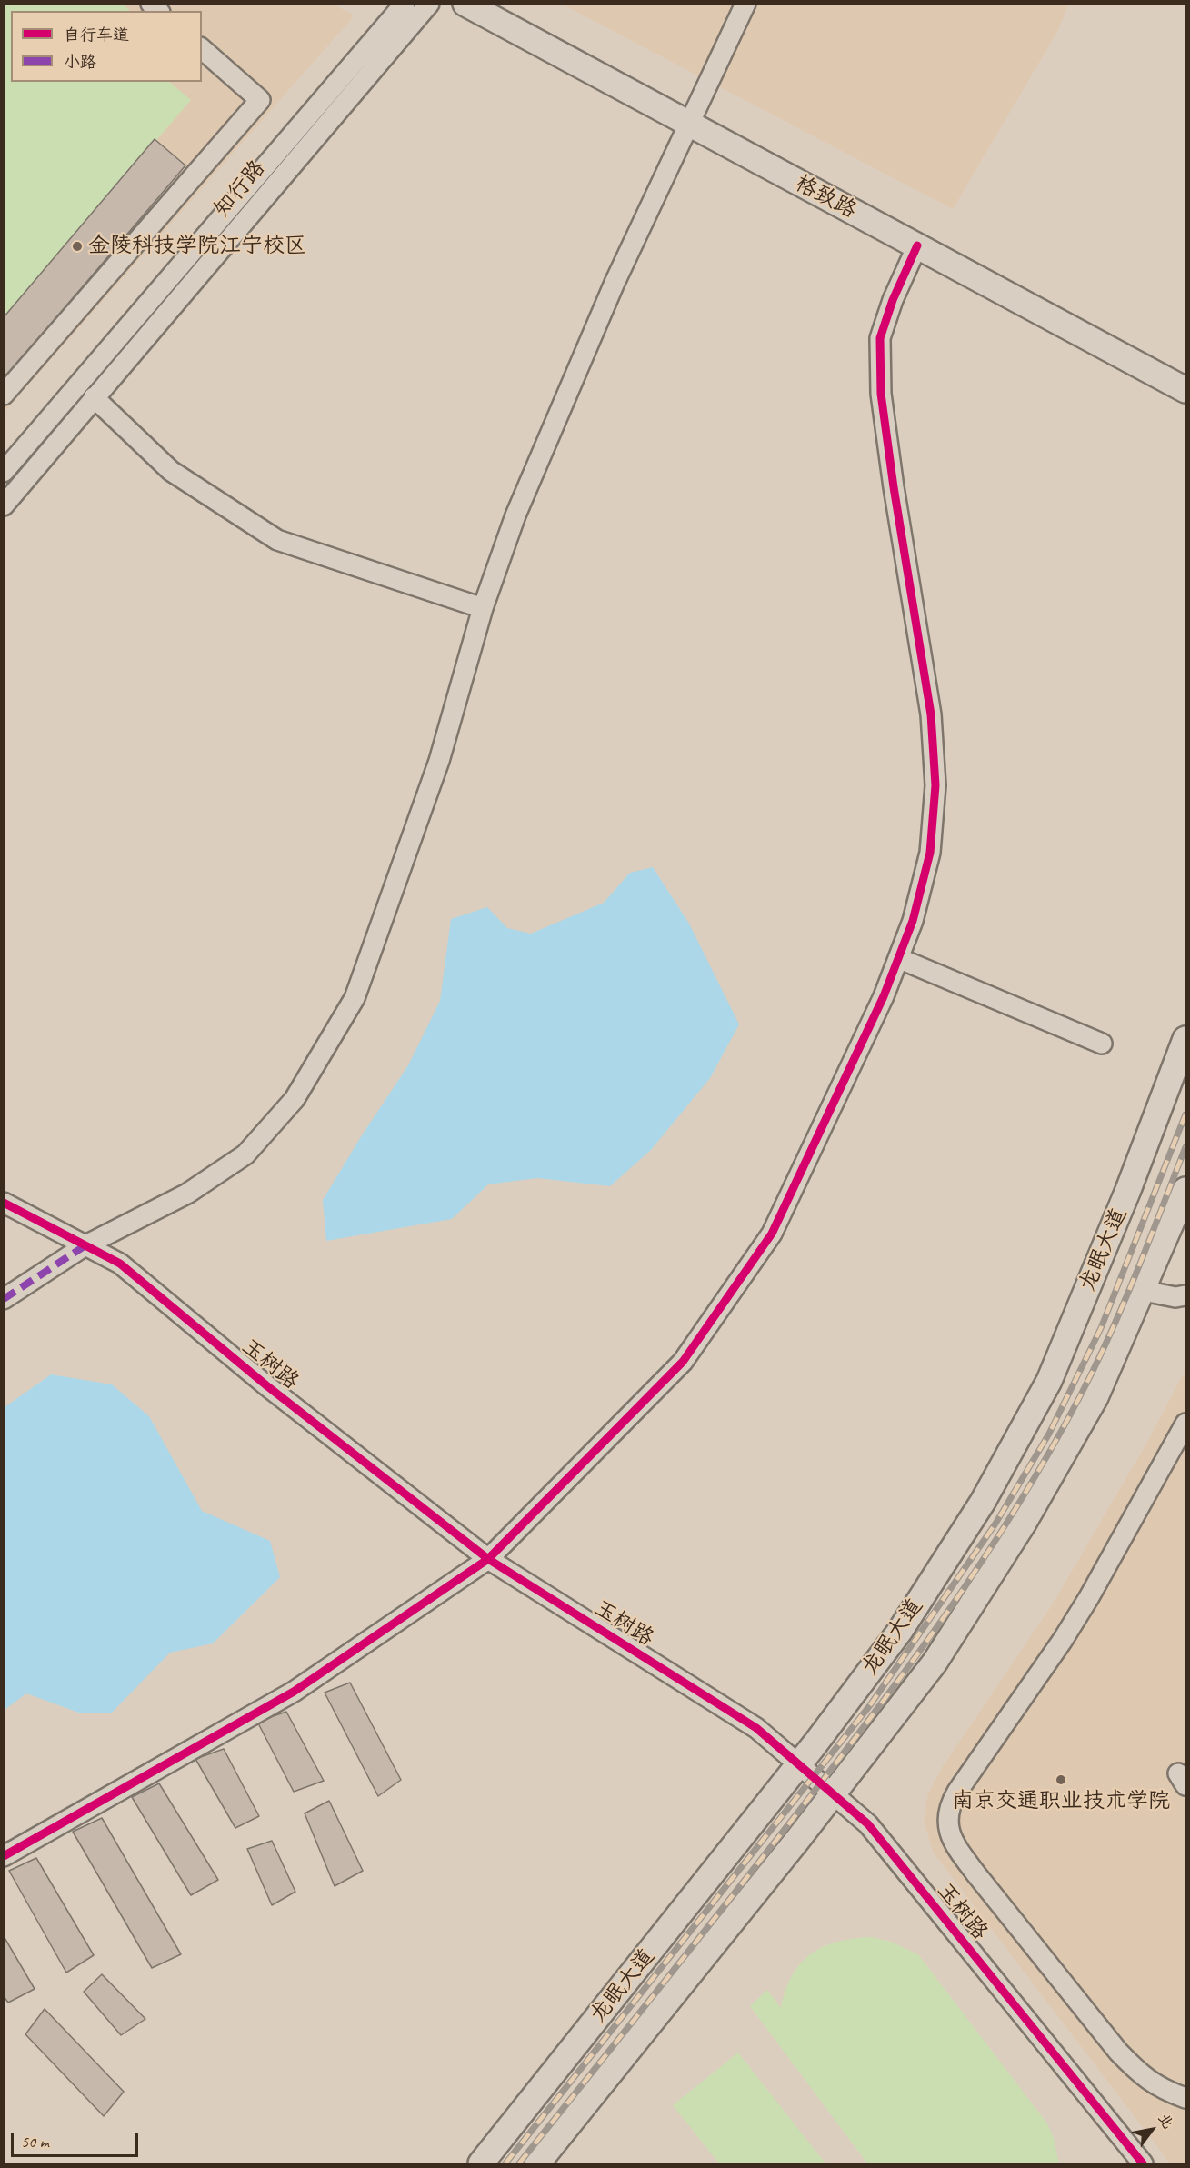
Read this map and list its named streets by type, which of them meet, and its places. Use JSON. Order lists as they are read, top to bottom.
{
  "streets": {
    "main road": ["格致路", "龙眠大道"],
    "street": ["知行路", "玉树路"]
  },
  "crossings": [
    ["龙眠大道", "玉树路"]
  ],
  "places": ["金陵科技学院江宁校区", "南京交通职业技术学院"],
  "legend": ["自行车道", "小路"],
  "scale_bar": "50 m",
  "north": "top right"
}
